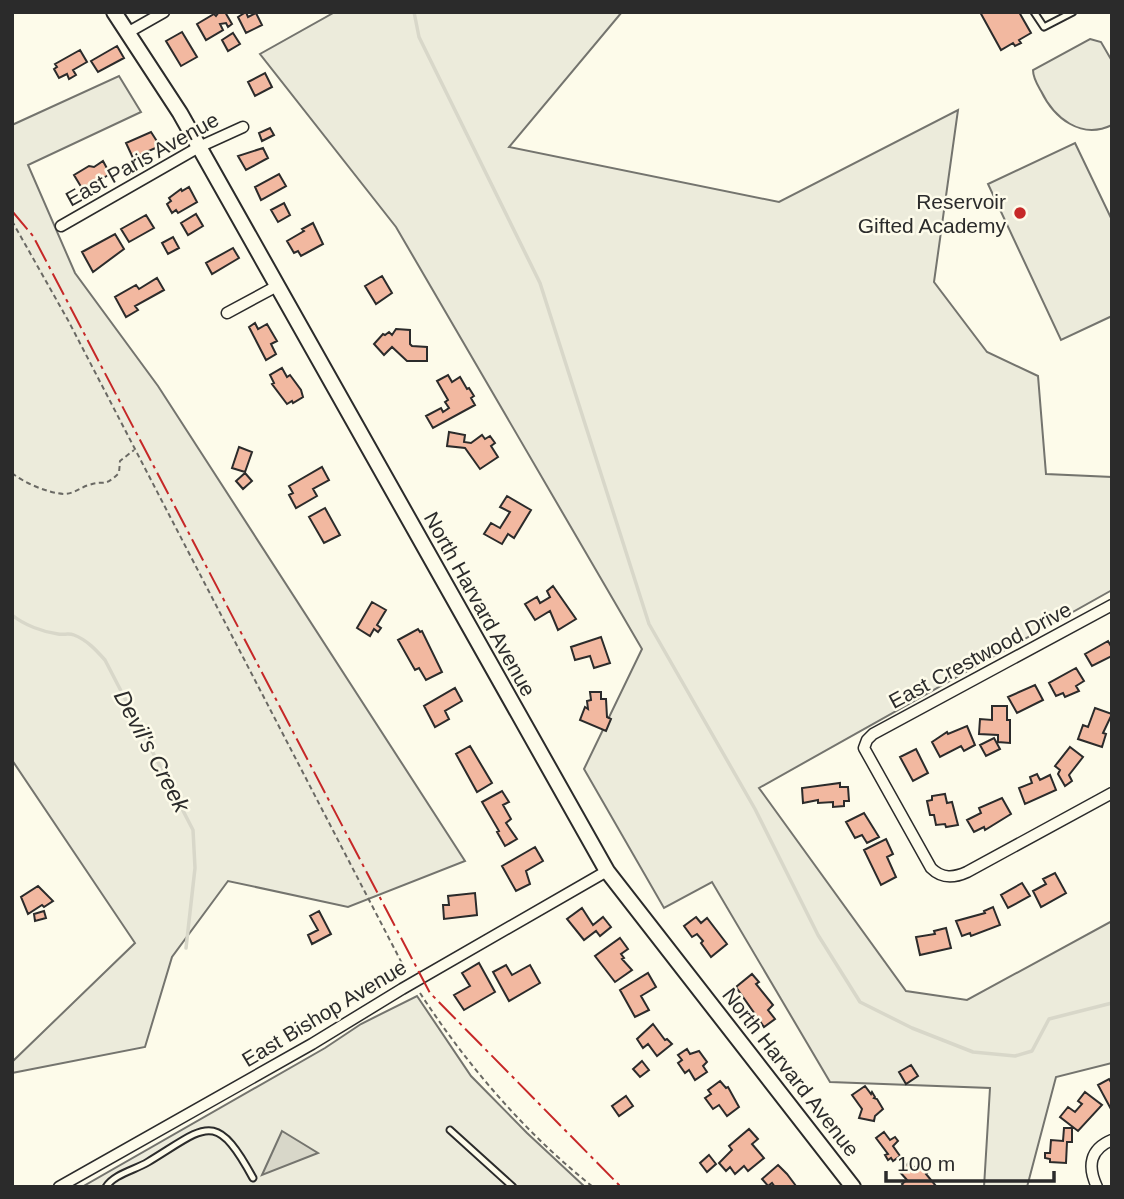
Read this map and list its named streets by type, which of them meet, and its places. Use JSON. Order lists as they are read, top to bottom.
{
  "streets": {
    "street": [
      "East Paris Avenue",
      "North Harvard Avenue",
      "East Crestwood Drive",
      "East Bishop Avenue"
    ]
  },
  "crossings": [
    ["East Paris Avenue", "North Harvard Avenue"],
    ["North Harvard Avenue", "East Bishop Avenue"]
  ],
  "water": ["Devil's Creek"],
  "places": ["Reservoir Gifted Academy"],
  "scale_bar": "100 m"
}
